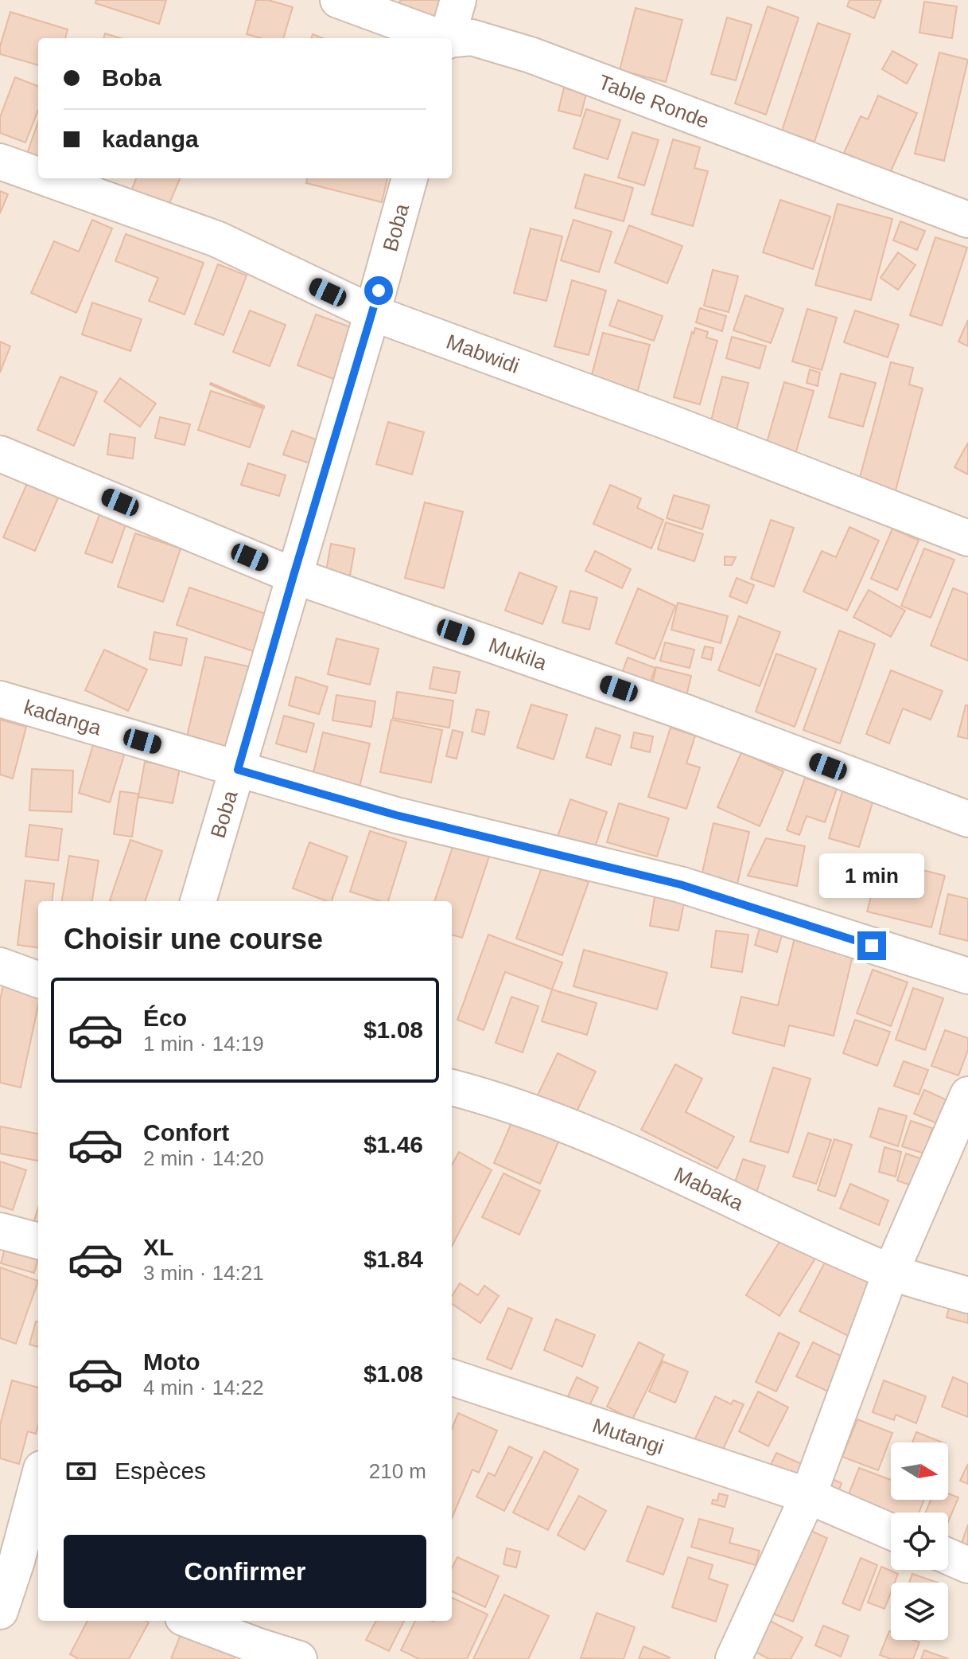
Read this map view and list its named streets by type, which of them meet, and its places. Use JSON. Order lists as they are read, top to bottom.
{
  "streets": {
    "street": [
      "Table Ronde",
      "Boba",
      "Mabwidi",
      "Mukila",
      "kadanga",
      "Mabaka",
      "Mutangi"
    ]
  },
  "crossings": [
    ["Boba", "Mabwidi"],
    ["Boba", "Mukila"],
    ["Boba", "kadanga"]
  ],
  "north": "right",
  "page": {
    "banner": ["Boba", "kadanga"],
    "bubble": "1 min",
    "heading": "Choisir une course",
    "list": [
      {
        "name": "Éco",
        "note": "1 min · 14:19",
        "value": "$1.08"
      },
      {
        "name": "Confort",
        "note": "2 min · 14:20",
        "value": "$1.46"
      },
      {
        "name": "XL",
        "note": "3 min · 14:21",
        "value": "$1.84"
      },
      {
        "name": "Moto",
        "note": "4 min · 14:22",
        "value": "$1.08"
      }
    ],
    "pay": ["Espèces", "210 m"],
    "buttons": "Confirmer"
  }
}
